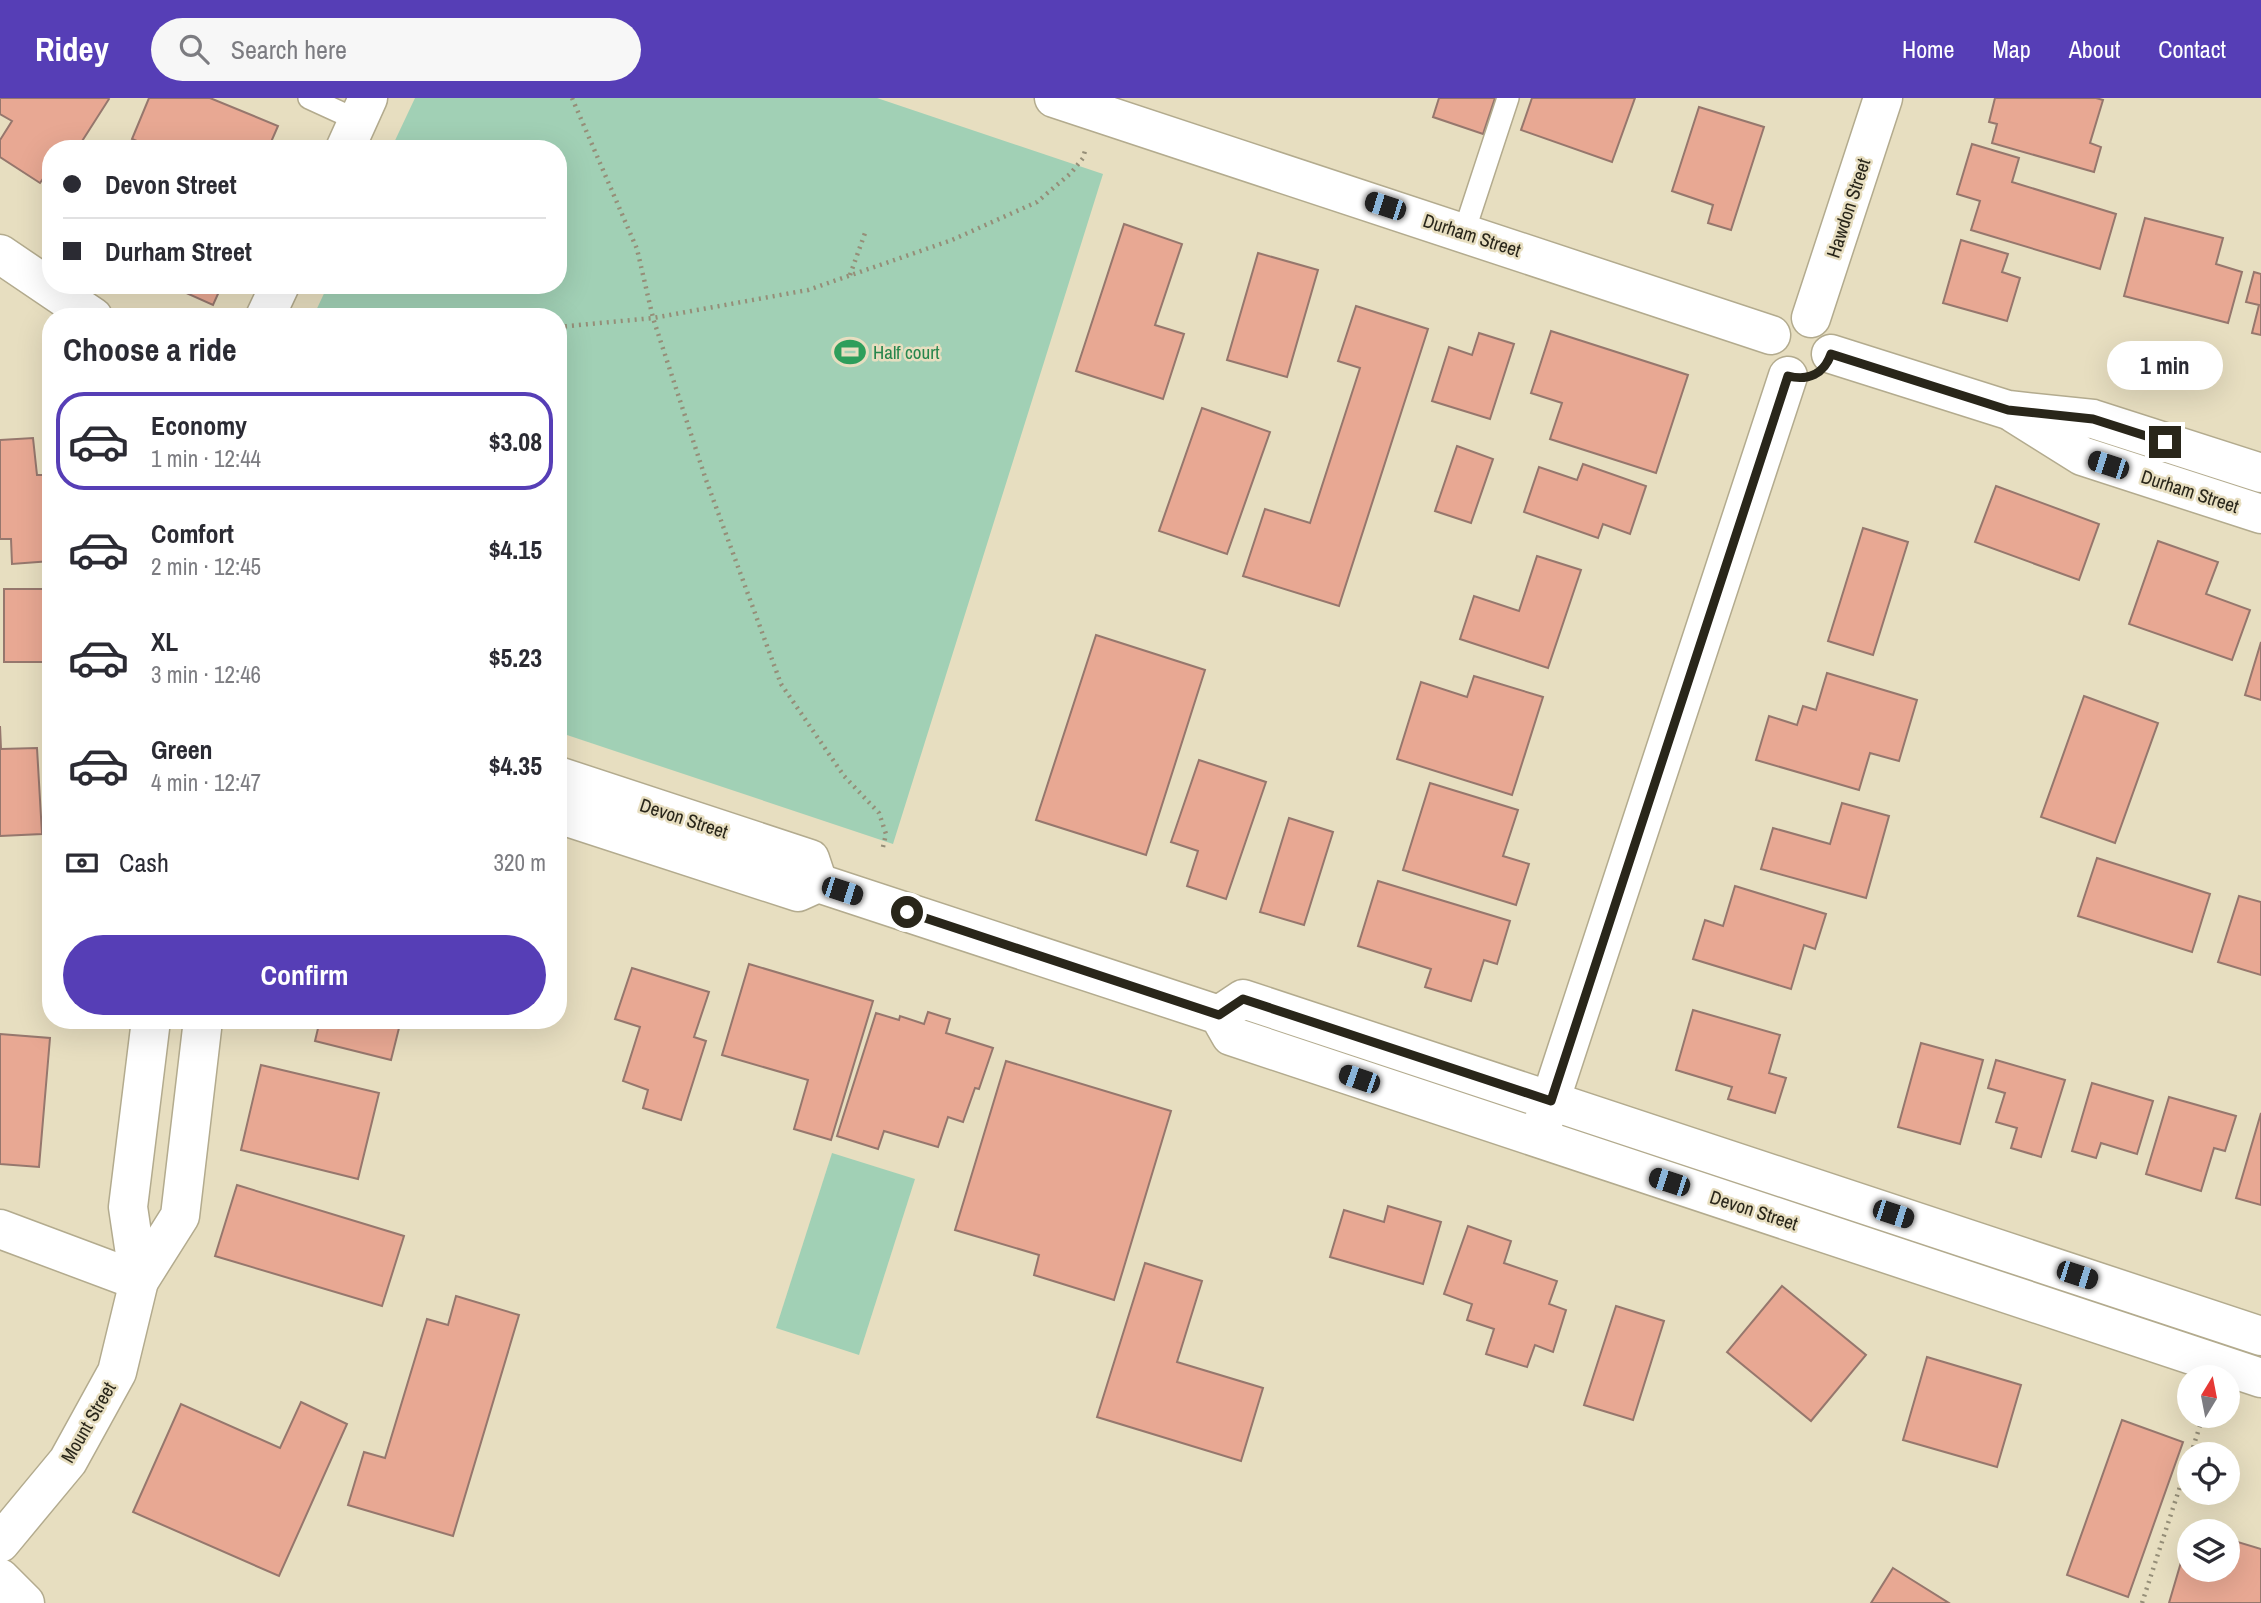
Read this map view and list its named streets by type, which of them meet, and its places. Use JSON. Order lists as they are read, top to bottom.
{
  "streets": {
    "street": [
      "Hawdon Street",
      "Durham Street",
      "Devon Street",
      "Mount Street"
    ]
  },
  "crossings": [
    ["Hawdon Street", "Durham Street"]
  ],
  "places": {
    "sports": ["Half court"]
  },
  "north": "top",
  "page": {
    "header": "Ridey",
    "search": "Search here",
    "nav": [
      "Home",
      "Map",
      "About",
      "Contact"
    ],
    "banner": ["Devon Street", "Durham Street"],
    "heading": "Choose a ride",
    "bubble": "1 min",
    "list": [
      {
        "name": "Economy",
        "note": "1 min · 12:44",
        "value": "$3.08"
      },
      {
        "name": "Comfort",
        "note": "2 min · 12:45",
        "value": "$4.15"
      },
      {
        "name": "XL",
        "note": "3 min · 12:46",
        "value": "$5.23"
      },
      {
        "name": "Green",
        "note": "4 min · 12:47",
        "value": "$4.35"
      }
    ],
    "pay": ["Cash", "320 m"],
    "buttons": "Confirm"
  }
}
